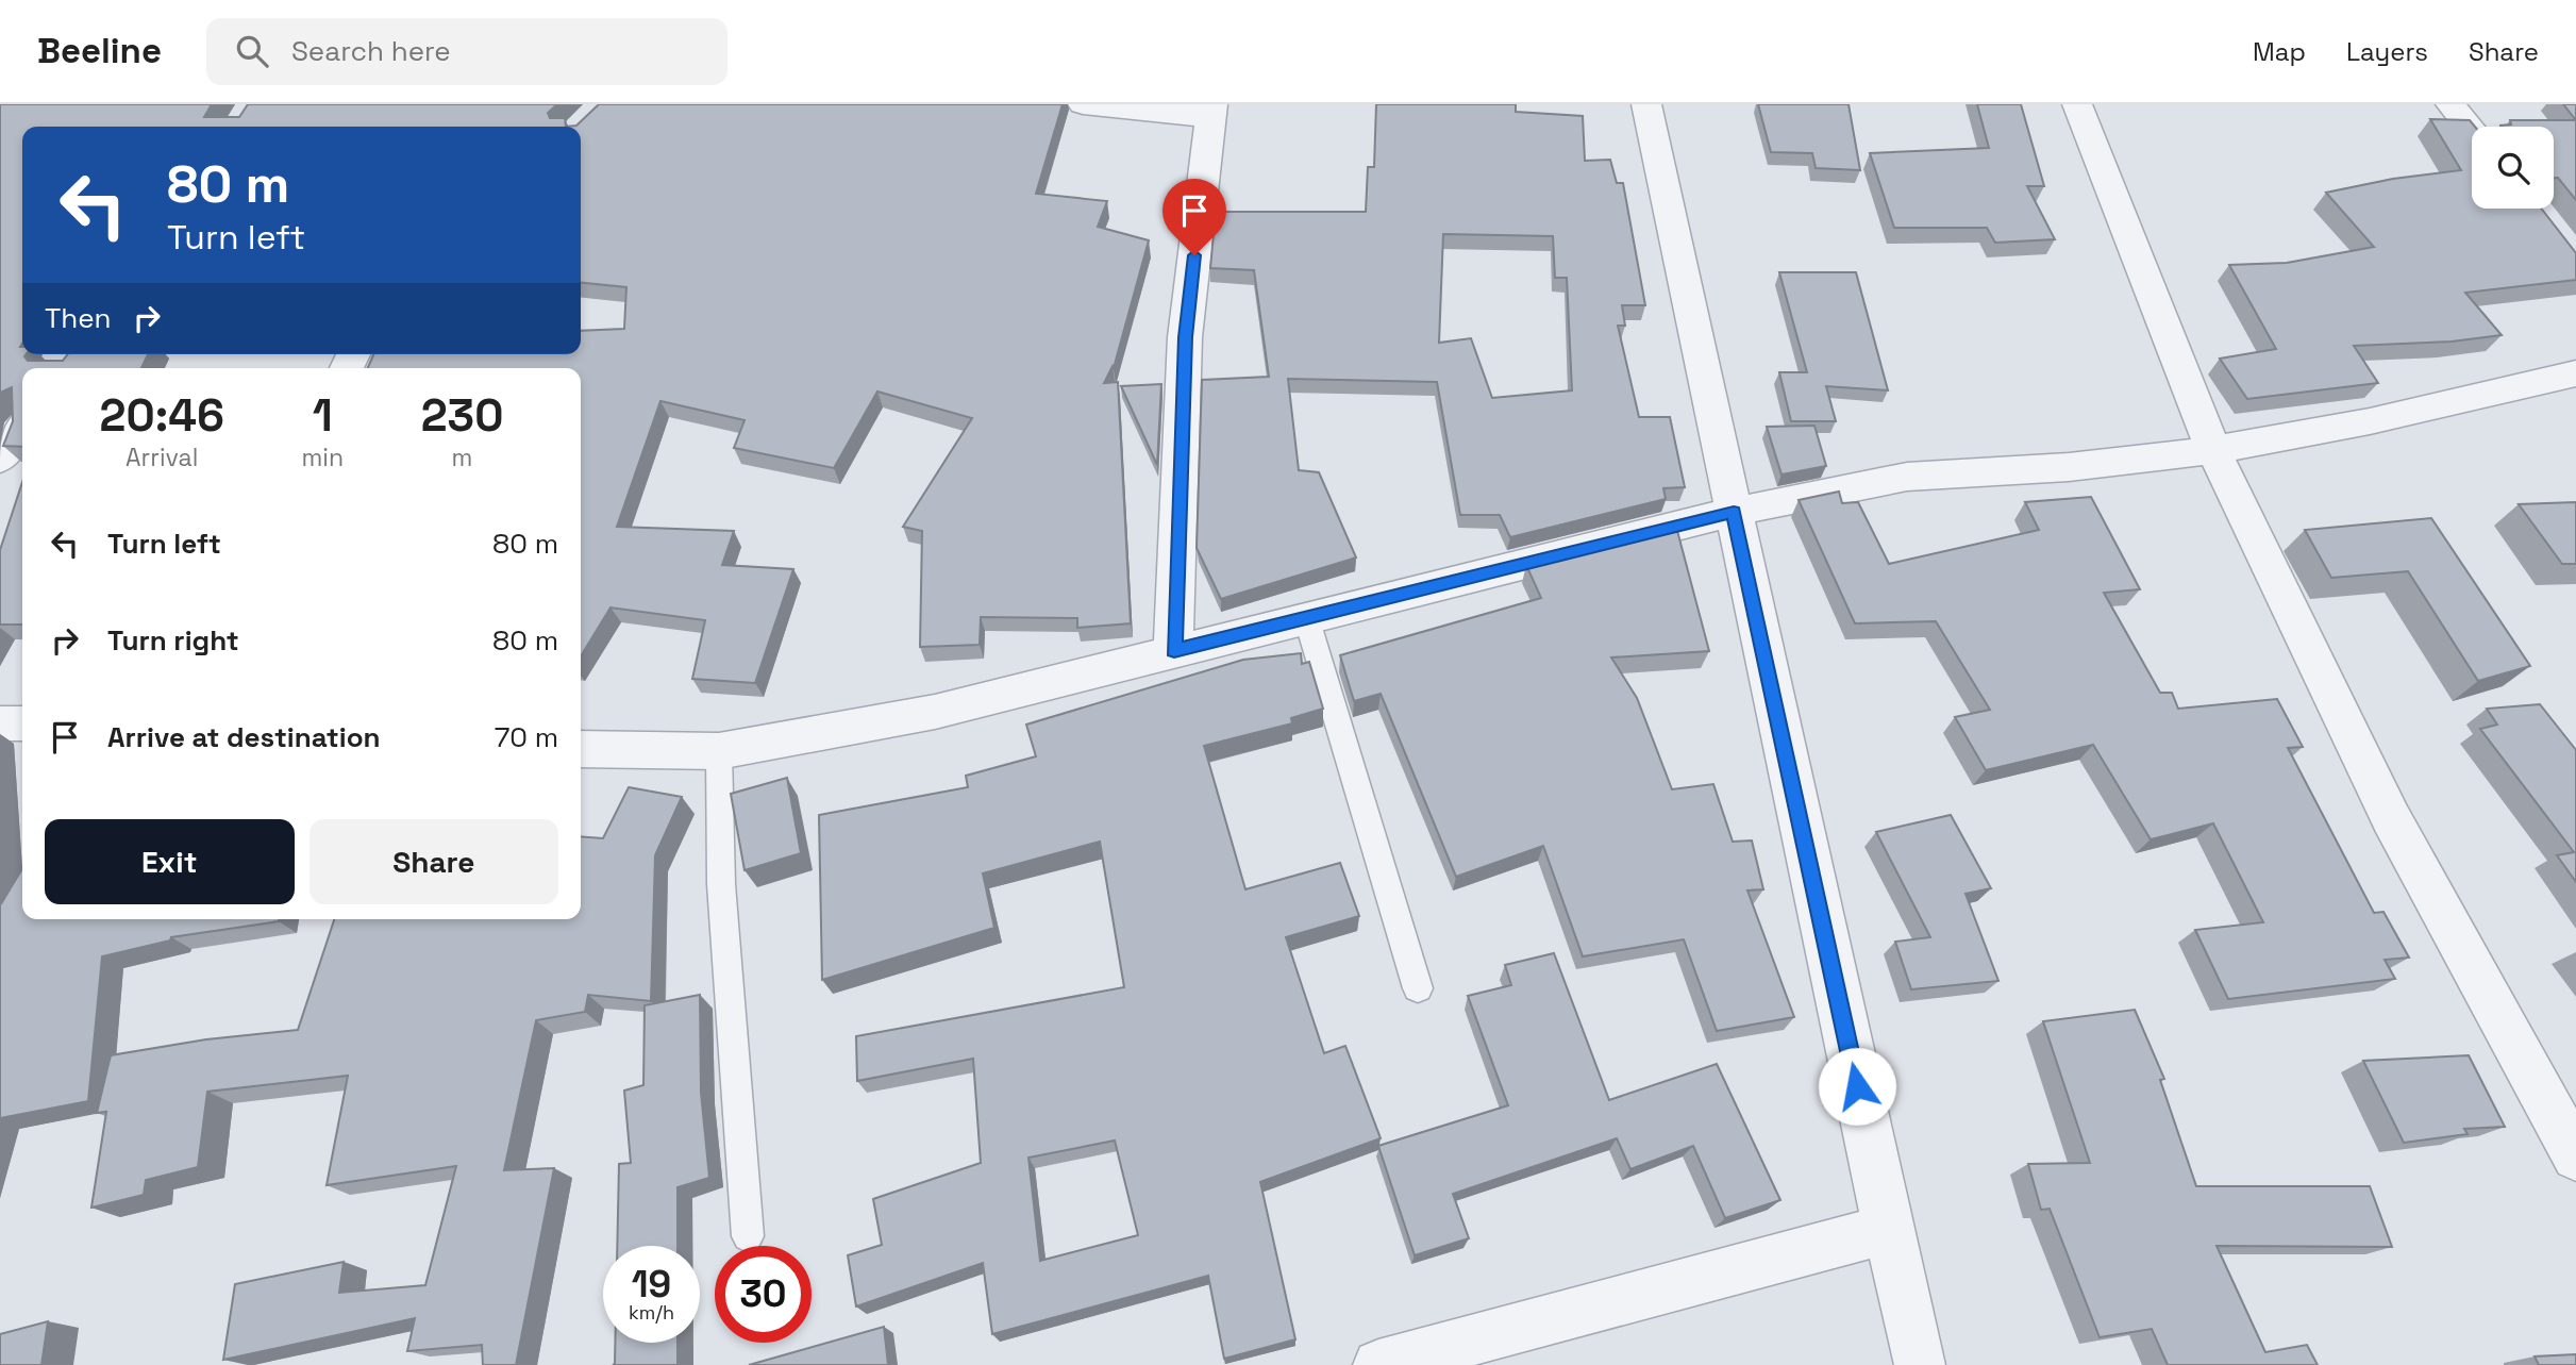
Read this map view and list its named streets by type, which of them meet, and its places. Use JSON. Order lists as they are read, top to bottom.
{
  "page": {
    "header": "Beeline",
    "search": "Search here",
    "nav": ["Map", "Layers", "Share"],
    "turn": ["80 m", "Turn left"],
    "then": "Then",
    "eta": [
      "20:46",
      "Arrival",
      "1",
      "min",
      "230",
      "m"
    ],
    "list": [
      {
        "name": "Turn left",
        "value": "80 m"
      },
      {
        "name": "Turn right",
        "value": "80 m"
      },
      {
        "name": "Arrive at destination",
        "value": "70 m"
      }
    ],
    "buttons": ["Exit", "Share"],
    "speed": "19 km/h",
    "limit": "30"
  }
}
